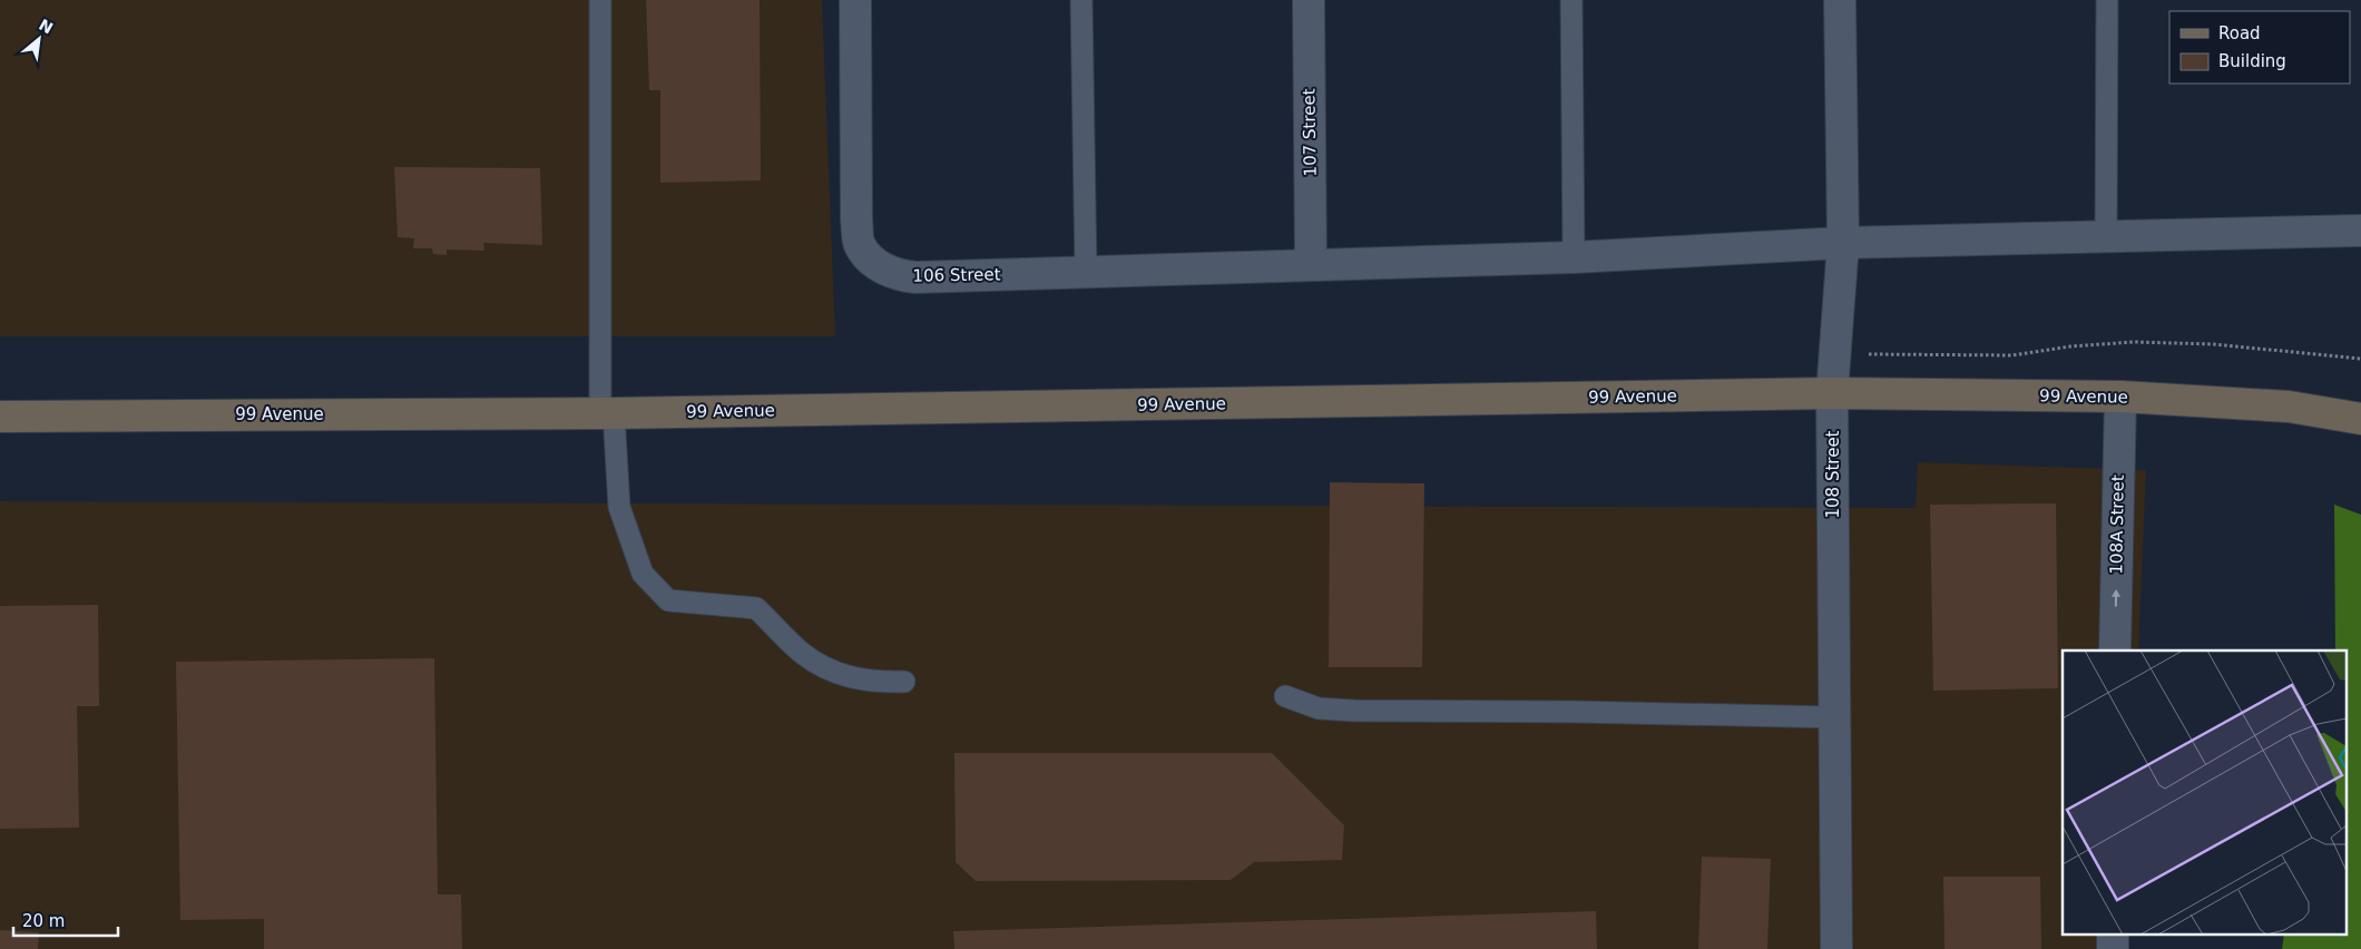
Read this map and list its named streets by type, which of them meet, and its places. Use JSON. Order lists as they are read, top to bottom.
{
  "streets": {
    "main road": ["99 Avenue"],
    "street": [
      "107 Street",
      "106 Street",
      "108 Street",
      "108A Street"
    ]
  },
  "crossings": [
    ["107 Street", "106 Street"],
    ["106 Street", "108 Street"],
    ["99 Avenue", "108 Street"],
    ["99 Avenue", "108A Street"]
  ],
  "one_way": ["108A Street"],
  "legend": ["Road", "Building"],
  "scale_bar": "20 m",
  "north": "top right"
}
